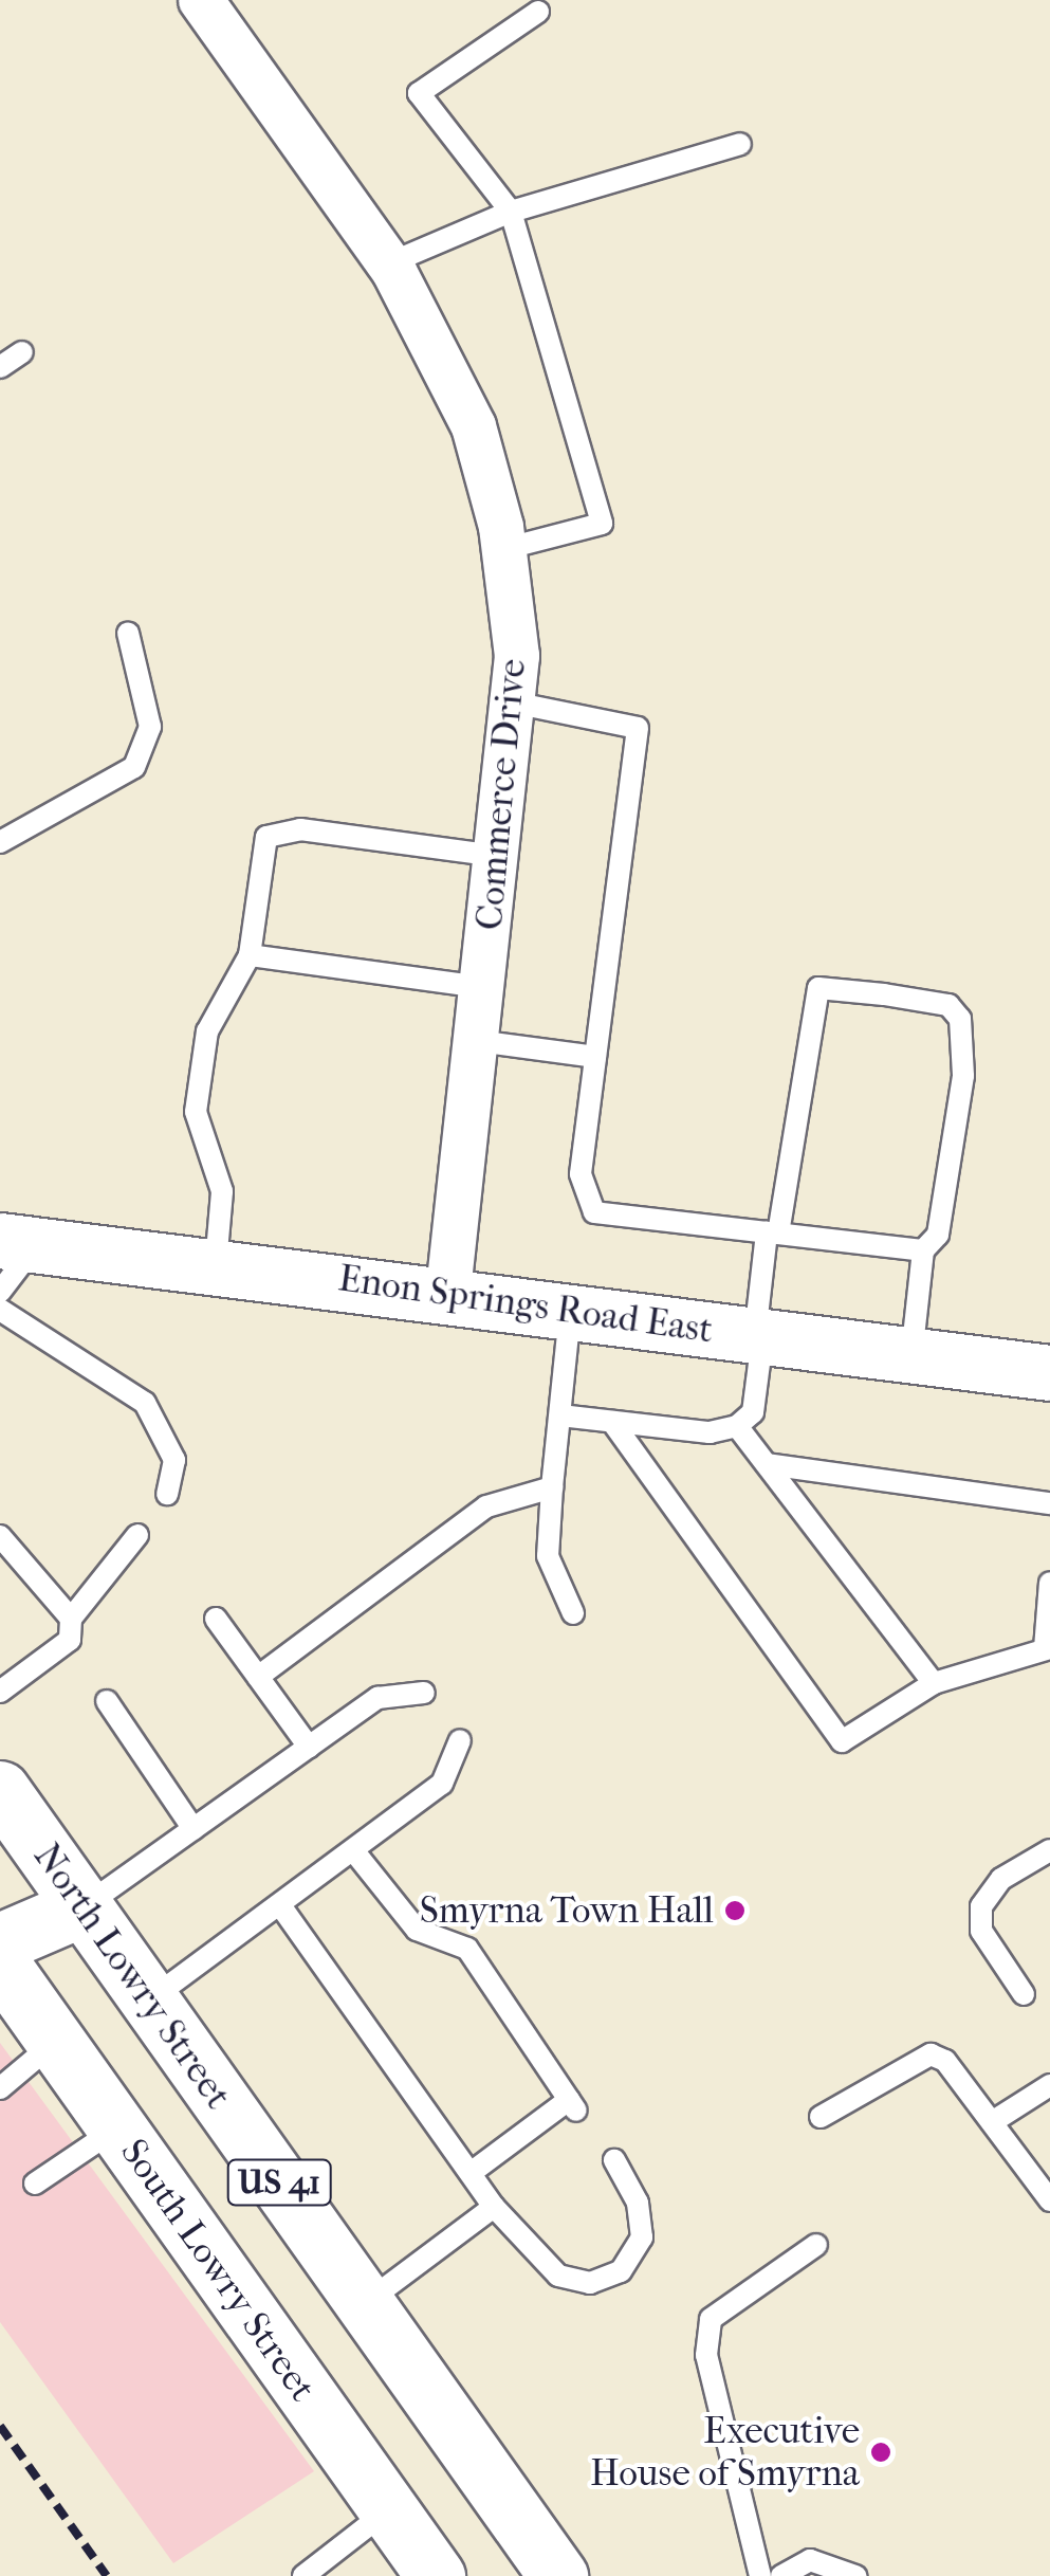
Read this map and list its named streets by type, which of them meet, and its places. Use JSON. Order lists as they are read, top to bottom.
{
  "streets": {
    "main road": ["North Lowry Street", "US 41", "South Lowry Street"],
    "street": ["Commerce Drive", "Enon Springs Road East"]
  },
  "crossings": [
    ["Commerce Drive", "Enon Springs Road East"]
  ],
  "places": ["Smyrna Town Hall", "Executive House of Smyrna"]
}
